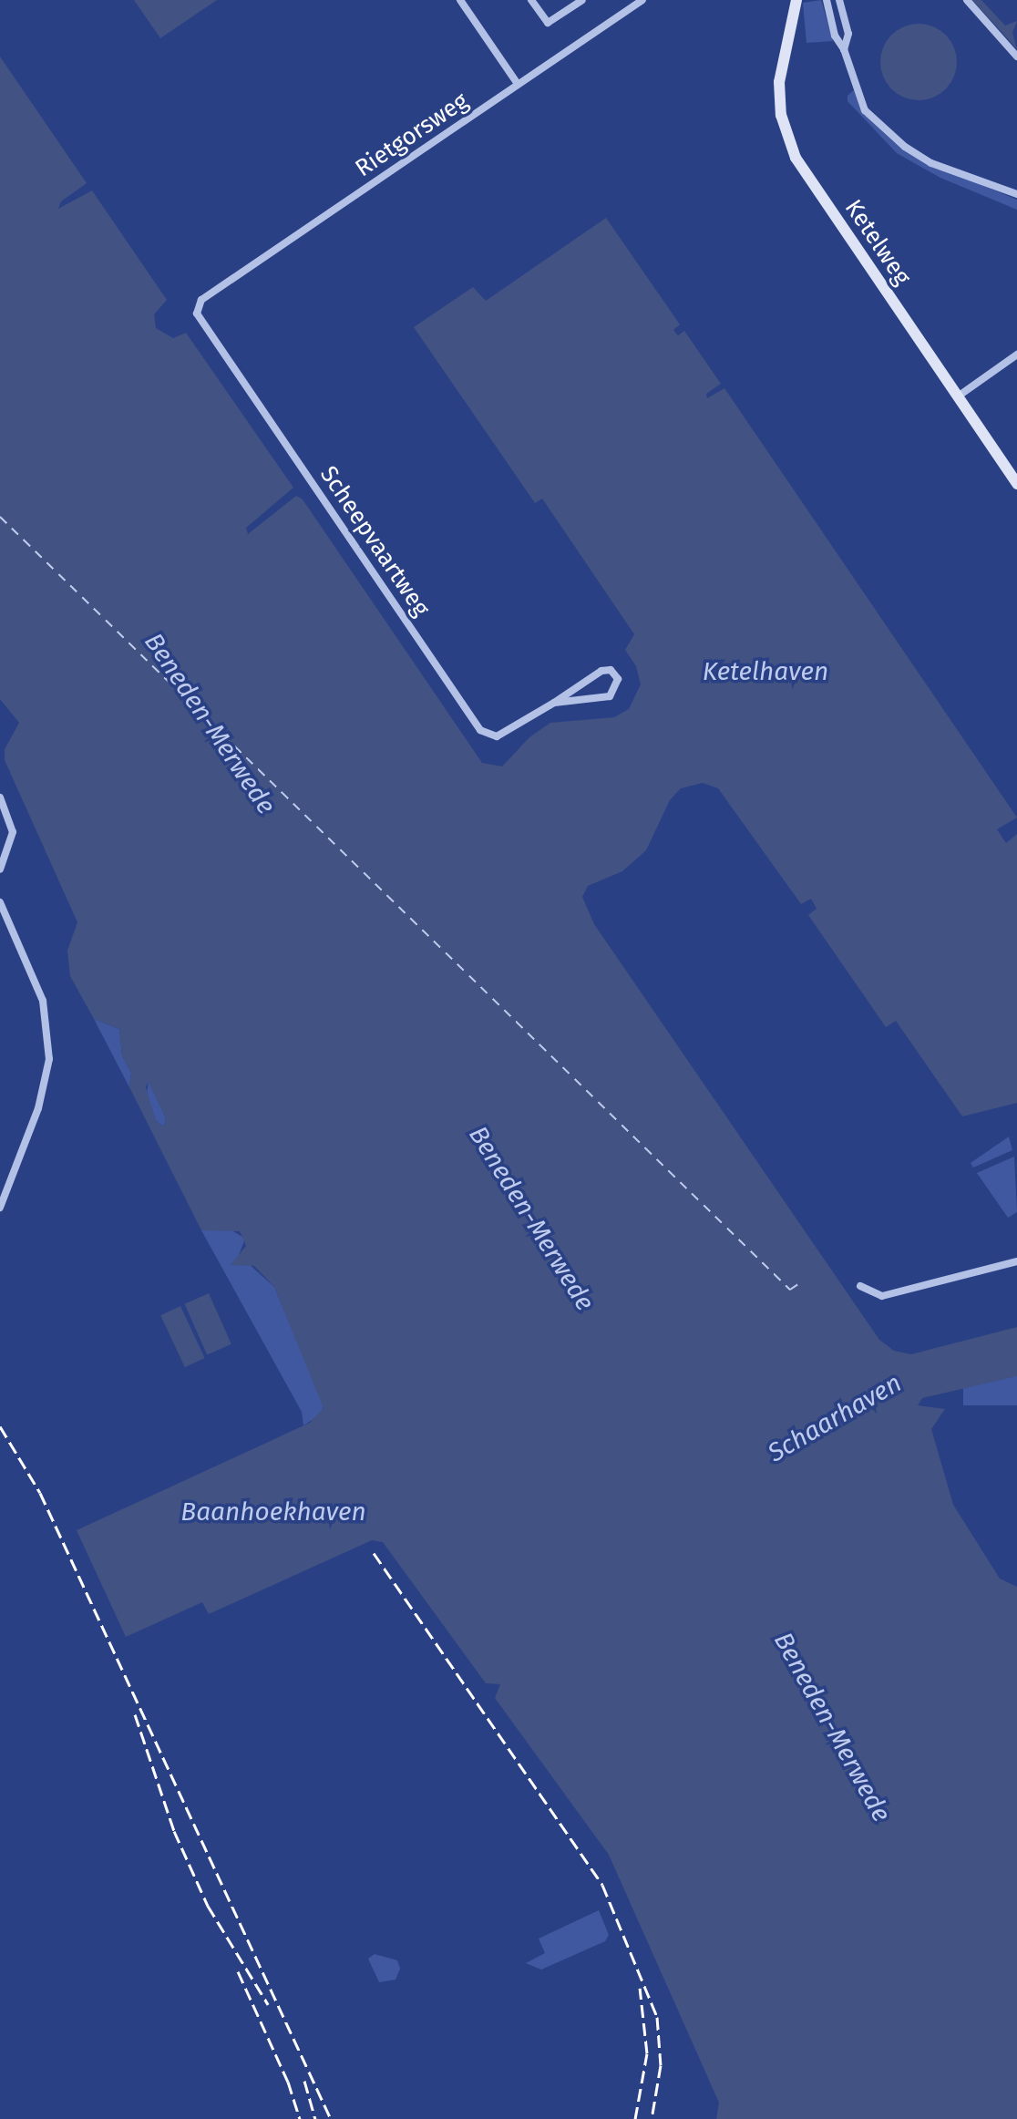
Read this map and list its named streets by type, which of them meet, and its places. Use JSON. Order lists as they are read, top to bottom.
{
  "streets": {
    "street": ["Rietgorsweg", "Ketelweg", "Scheepvaartweg"]
  },
  "crossings": [
    ["Rietgorsweg", "Scheepvaartweg"]
  ],
  "water": [
    "Ketelhaven",
    "Beneden-Merwede",
    "Schaarhaven",
    "Baanhoekhaven"
  ]
}
